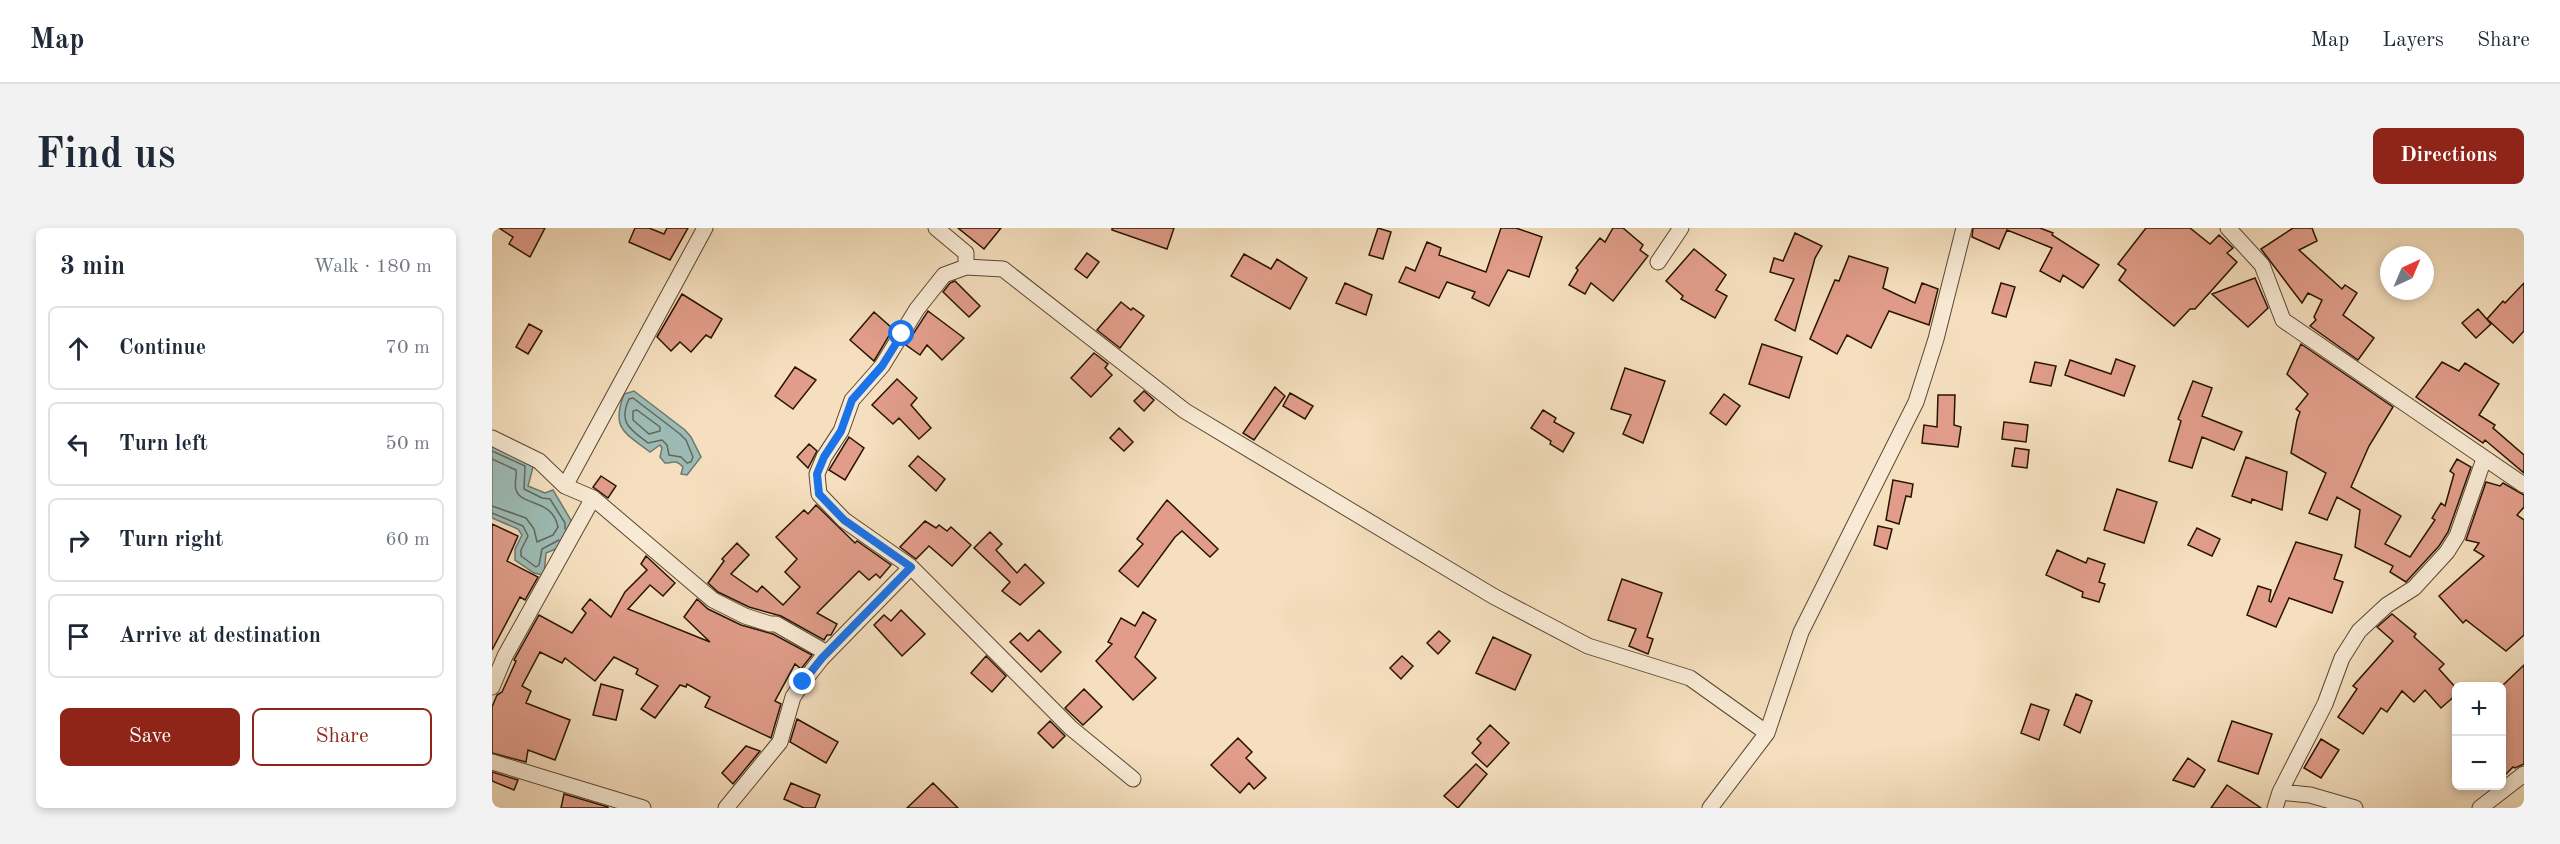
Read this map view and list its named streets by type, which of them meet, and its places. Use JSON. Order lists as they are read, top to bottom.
{
  "north": "top right",
  "page": {
    "header": "Map",
    "nav": ["Map", "Layers", "Share"],
    "buttons": [
      "Directions",
      ["Save", "Share"]
    ],
    "title": "Find us",
    "heading": ["3 min", "Walk · 180 m"],
    "list": [
      ["Continue", "70 m"],
      ["Turn left", "50 m"],
      ["Turn right", "60 m"],
      "Arrive at destination"
    ],
    "map_buttons": ["+", "−"]
  }
}
